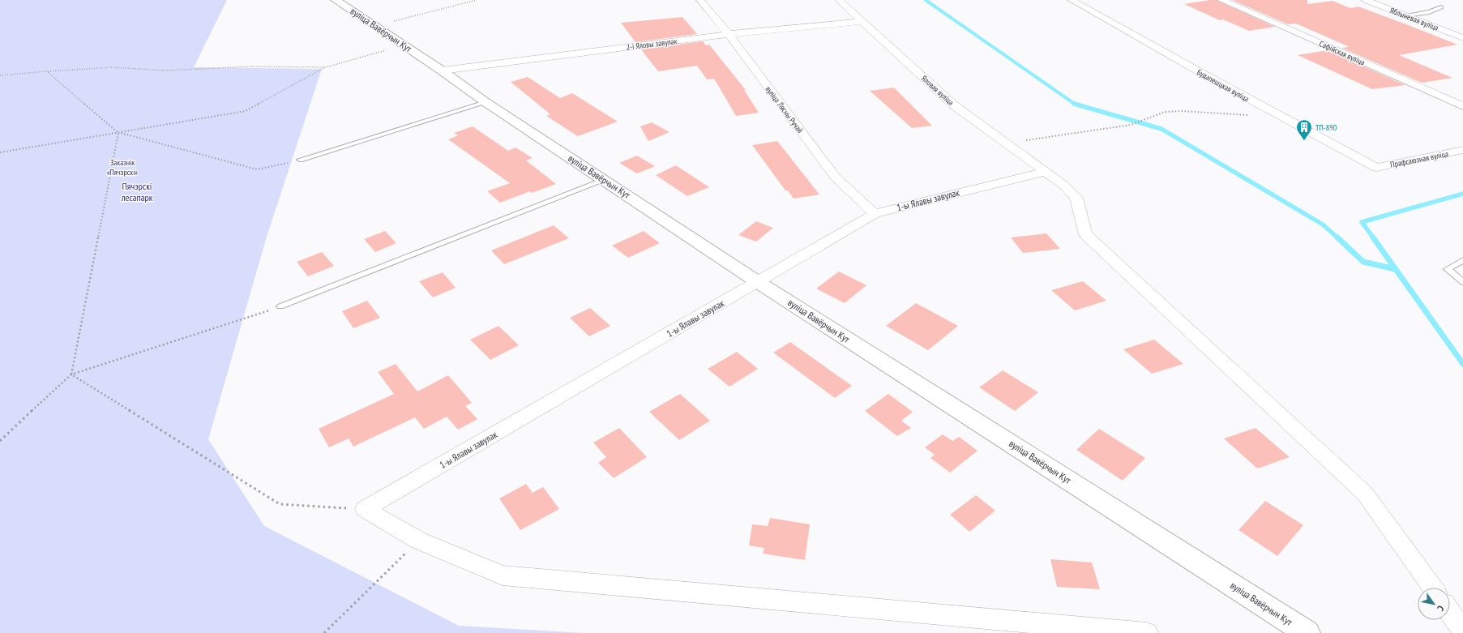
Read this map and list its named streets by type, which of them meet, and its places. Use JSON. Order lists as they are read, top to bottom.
{
  "streets": {
    "street": [
      "Яблыневая вуліца",
      "вуліца Вавёрчын Кут",
      "2-і Яловы завулак",
      "Сафійская вуліца",
      "Будапешцкая вуліца",
      "Яловая вуліца",
      "вуліца Лясны Ручай",
      "Прафсаюзная вуліца",
      "1-ы Ялавы завулак"
    ]
  },
  "crossings": [
    ["вуліца Вавёрчын Кут", "2-і Яловы завулак"],
    ["вуліца Вавёрчын Кут", "1-ы Ялавы завулак"],
    ["2-і Яловы завулак", "Яловая вуліца"],
    ["2-і Яловы завулак", "вуліца Лясны Ручай"],
    ["Будапешцкая вуліца", "Прафсаюзная вуліца"],
    ["Яловая вуліца", "1-ы Ялавы завулак"],
    ["вуліца Лясны Ручай", "1-ы Ялавы завулак"]
  ],
  "parks": ["Заказнік «Пячэрскі»", "Пячэрскі лесапарк"],
  "places": {
    "building": ["ТП-890"]
  },
  "north": "bottom right"
}
